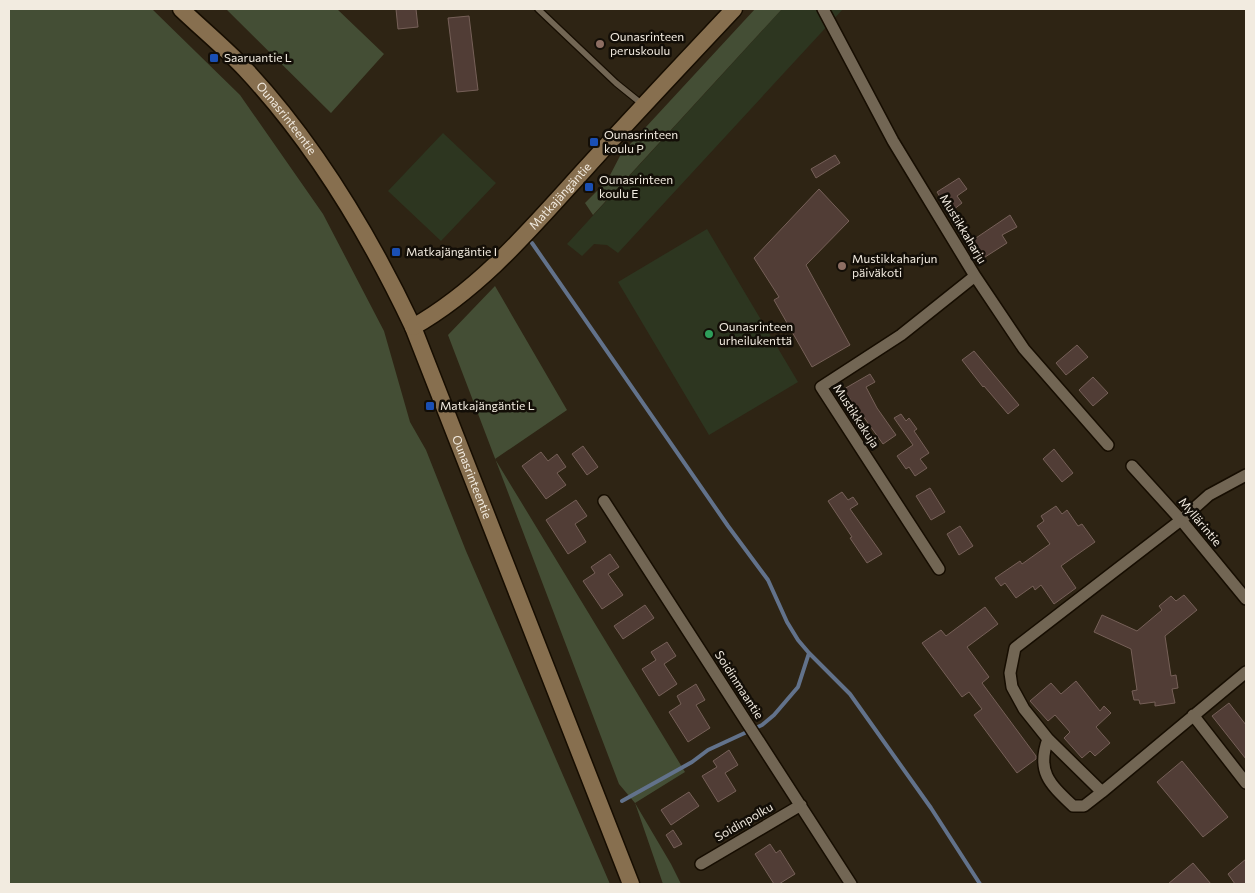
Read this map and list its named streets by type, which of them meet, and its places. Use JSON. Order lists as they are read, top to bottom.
{
  "streets": {
    "street": [
      "Ounasrinteentie",
      "Matkajängäntie",
      "Mustikkaharju",
      "Mustikkakuja",
      "Myllärintie",
      "Soidinmaantie",
      "Soidinpolku"
    ]
  },
  "crossings": [
    ["Ounasrinteentie", "Matkajängäntie"],
    ["Mustikkaharju", "Mustikkakuja"],
    ["Soidinmaantie", "Soidinpolku"]
  ],
  "places": {
    "other": ["Ounasrinteen peruskoulu", "Mustikkaharjun päiväkoti", "Ounasrinteen urheilukenttä"],
    "transit": [
      "Saaruantie L",
      "Ounasrinteen koulu P",
      "Ounasrinteen koulu E",
      "Matkajängäntie I",
      "Matkajängäntie L"
    ]
  }
}
